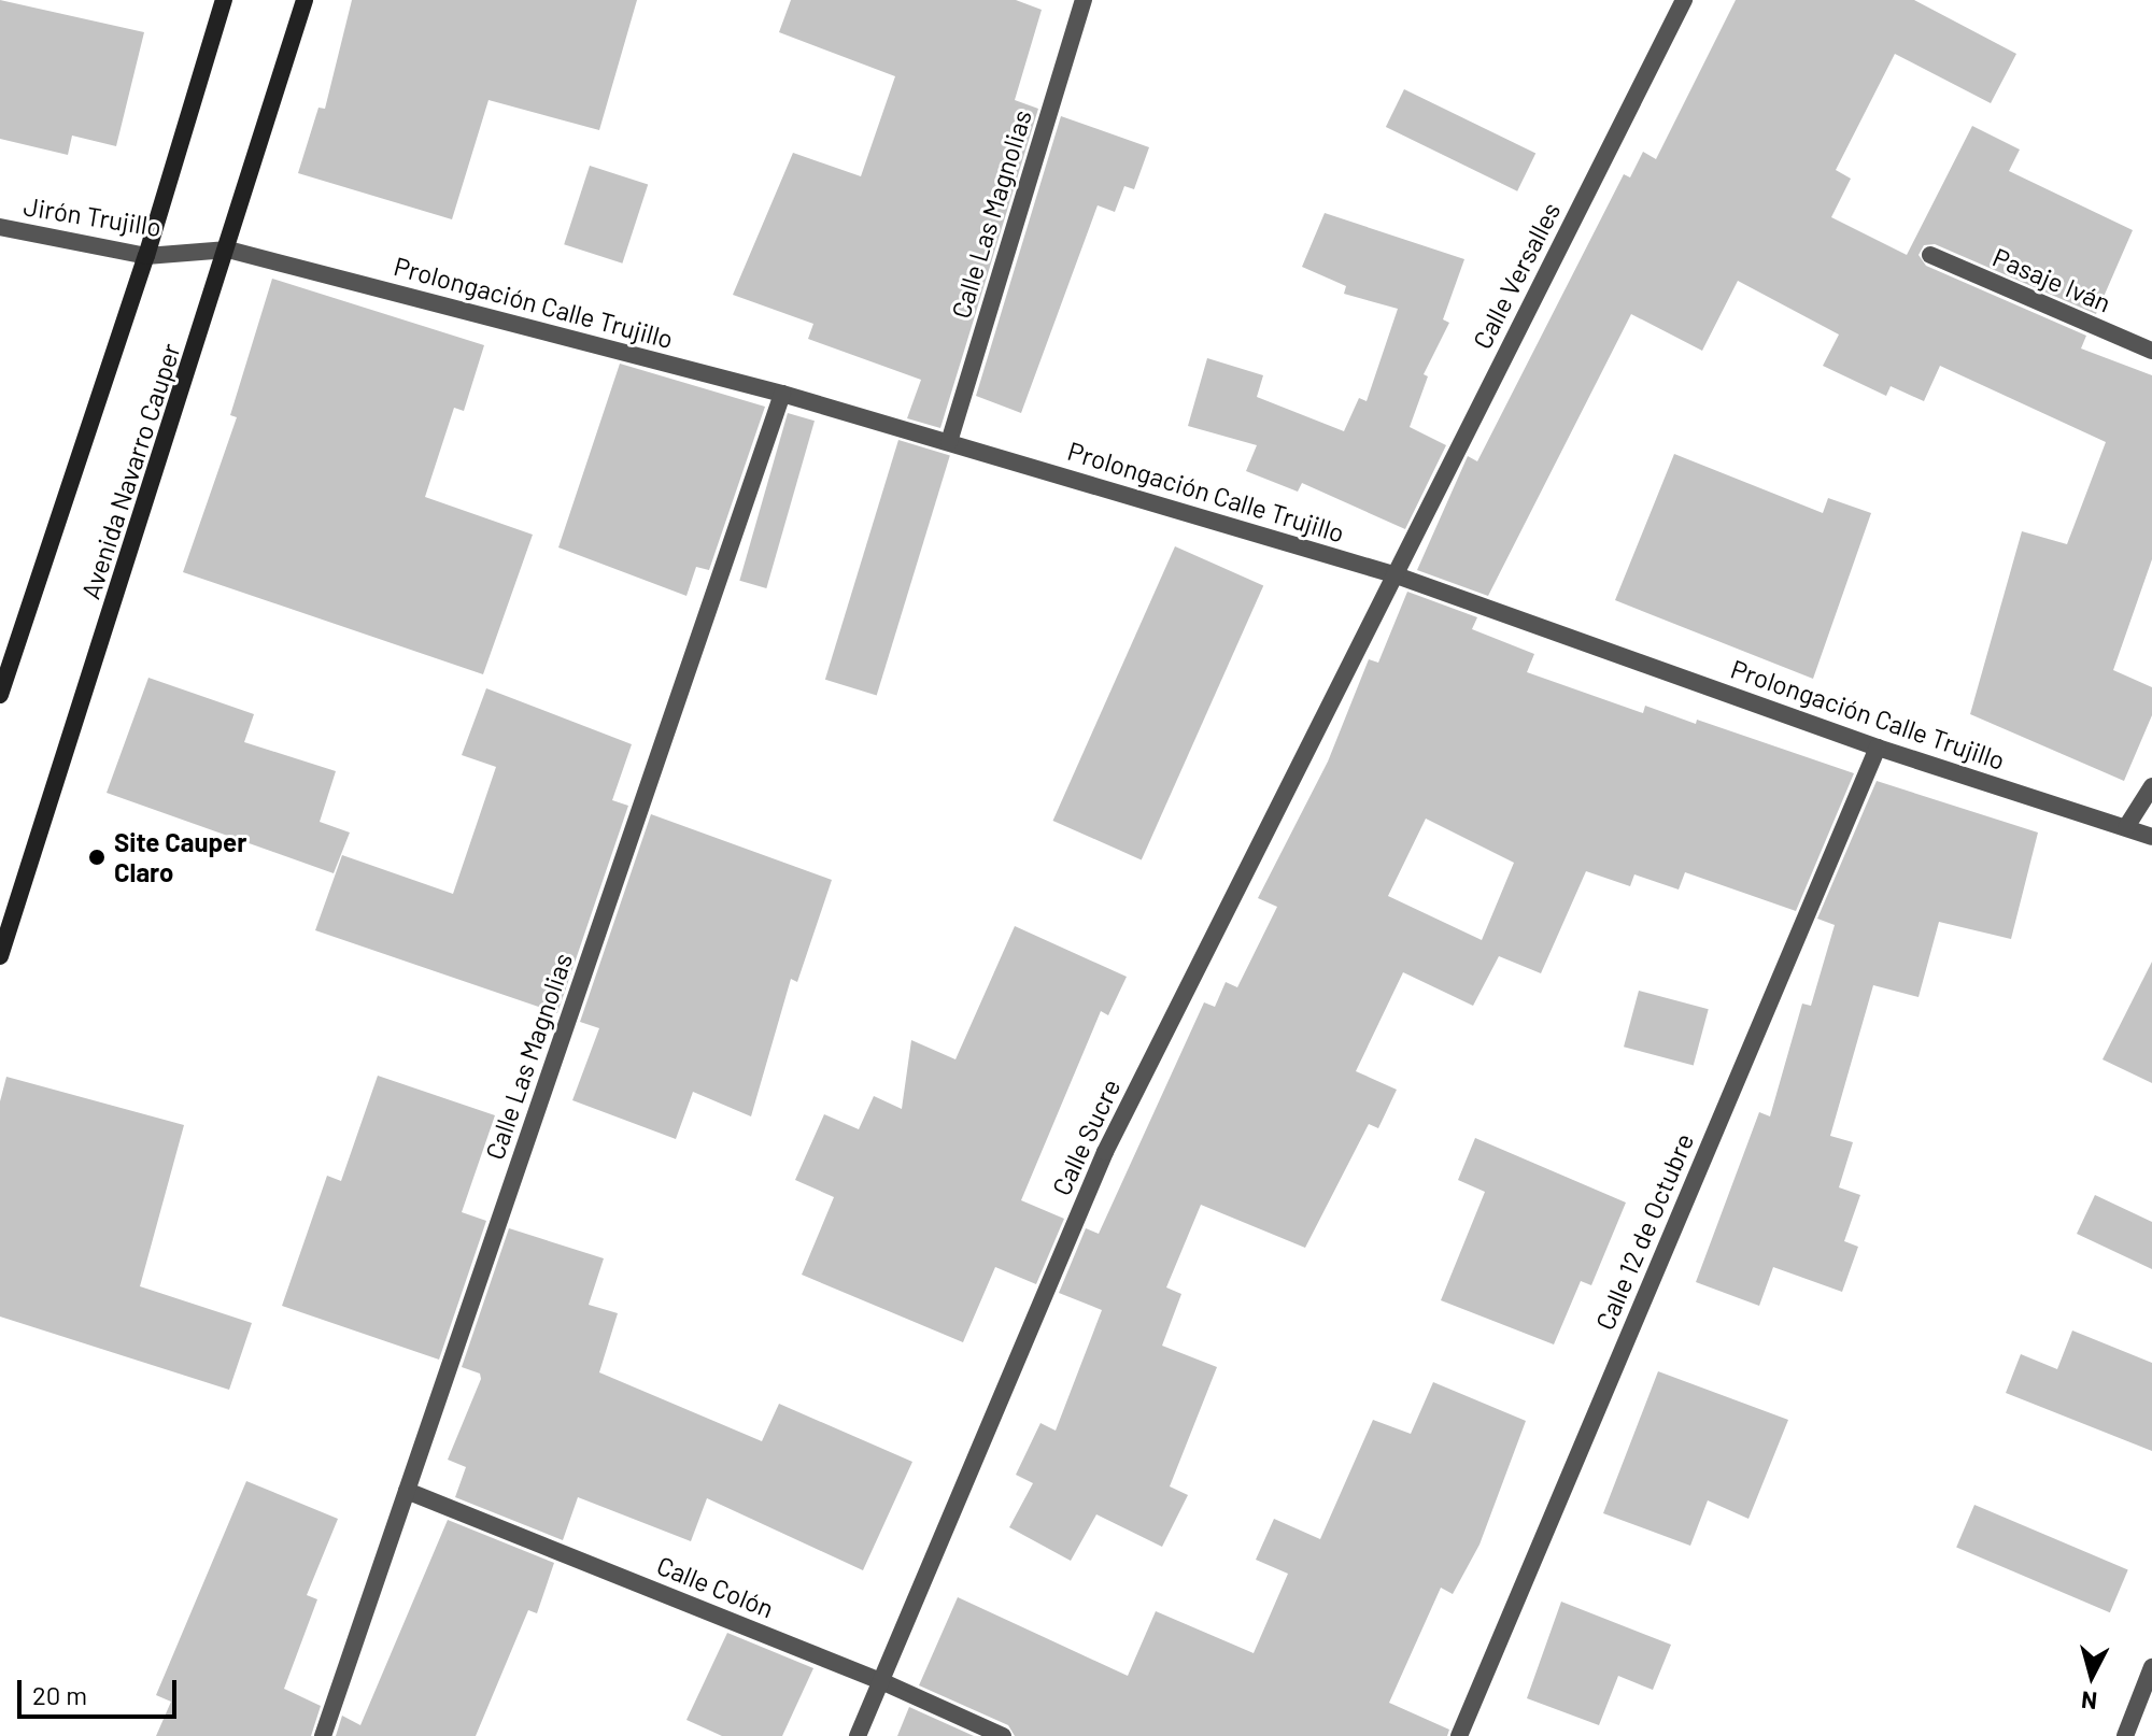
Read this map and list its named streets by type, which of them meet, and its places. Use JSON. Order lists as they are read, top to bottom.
{
  "streets": {
    "main road": ["Avenida Navarro Cauper"],
    "street": [
      "Calle Las Magnolias",
      "Jirón Trujillo",
      "Calle Versalles",
      "Pasaje Iván",
      "Prolongación Calle Trujillo",
      "Calle Sucre",
      "Calle 12 de Octubre",
      "Calle Colón"
    ]
  },
  "crossings": [
    ["Calle Las Magnolias", "Prolongación Calle Trujillo"],
    ["Calle Las Magnolias", "Calle Colón"],
    ["Jirón Trujillo", "Prolongación Calle Trujillo"],
    ["Jirón Trujillo", "Avenida Navarro Cauper"],
    ["Calle Versalles", "Prolongación Calle Trujillo"],
    ["Calle Versalles", "Calle Sucre"],
    ["Prolongación Calle Trujillo", "Avenida Navarro Cauper"],
    ["Prolongación Calle Trujillo", "Calle Sucre"],
    ["Prolongación Calle Trujillo", "Calle 12 de Octubre"],
    ["Calle Sucre", "Calle Colón"]
  ],
  "places": ["Site Cauper Claro"],
  "scale_bar": "20 m",
  "north": "bottom"
}
